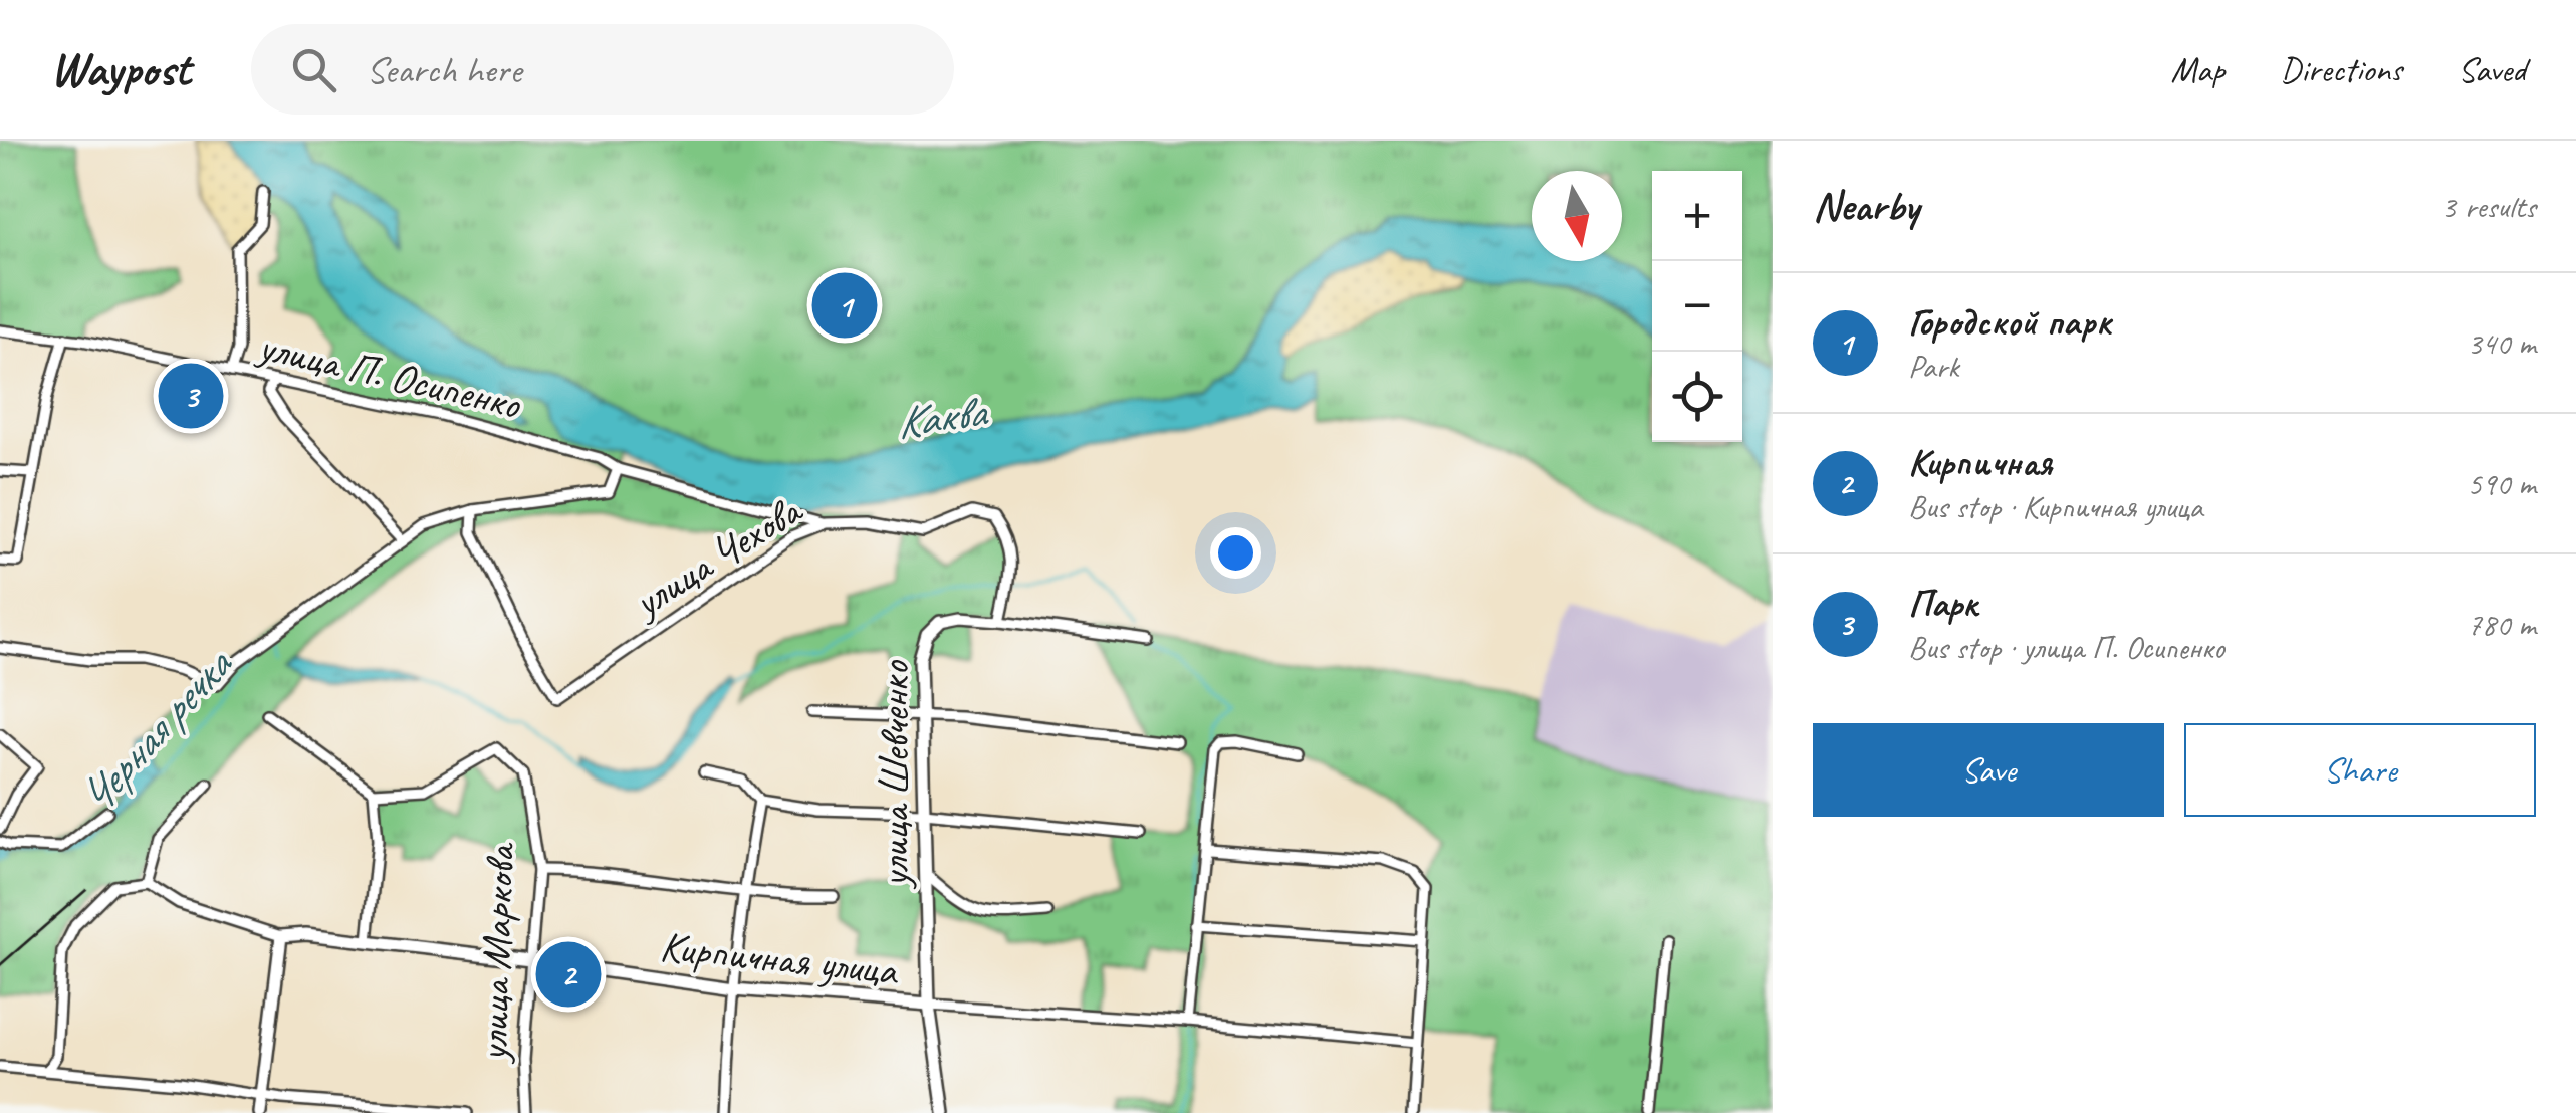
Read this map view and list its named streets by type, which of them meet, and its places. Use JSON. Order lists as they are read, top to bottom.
{
  "streets": {
    "street": [
      "улица П. Осипенко",
      "улица Чехова",
      "улица Шевченко",
      "улица Маркова",
      "Кирпичная улица"
    ]
  },
  "crossings": [
    ["улица П. Осипенко", "улица Чехова"],
    ["улица Шевченко", "Кирпичная улица"],
    ["улица Маркова", "Кирпичная улица"]
  ],
  "water": ["Каква", "Черная речка"],
  "north": "bottom",
  "page": {
    "header": "Waypost",
    "search": "Search here",
    "nav": ["Map", "Directions", "Saved"],
    "heading": ["Nearby", "3 results"],
    "map_buttons": ["+", "−"],
    "pins": ["1", "3", "2"],
    "list": [
      {
        "mark": "1",
        "name": "Городской парк",
        "note": "Park",
        "value": "340 m"
      },
      {
        "mark": "2",
        "name": "Кирпичная",
        "note": "Bus stop · Кирпичная улица",
        "value": "590 m"
      },
      {
        "mark": "3",
        "name": "Парк",
        "note": "Bus stop · улица П. Осипенко",
        "value": "780 m"
      }
    ],
    "buttons": ["Save", "Share"]
  }
}
